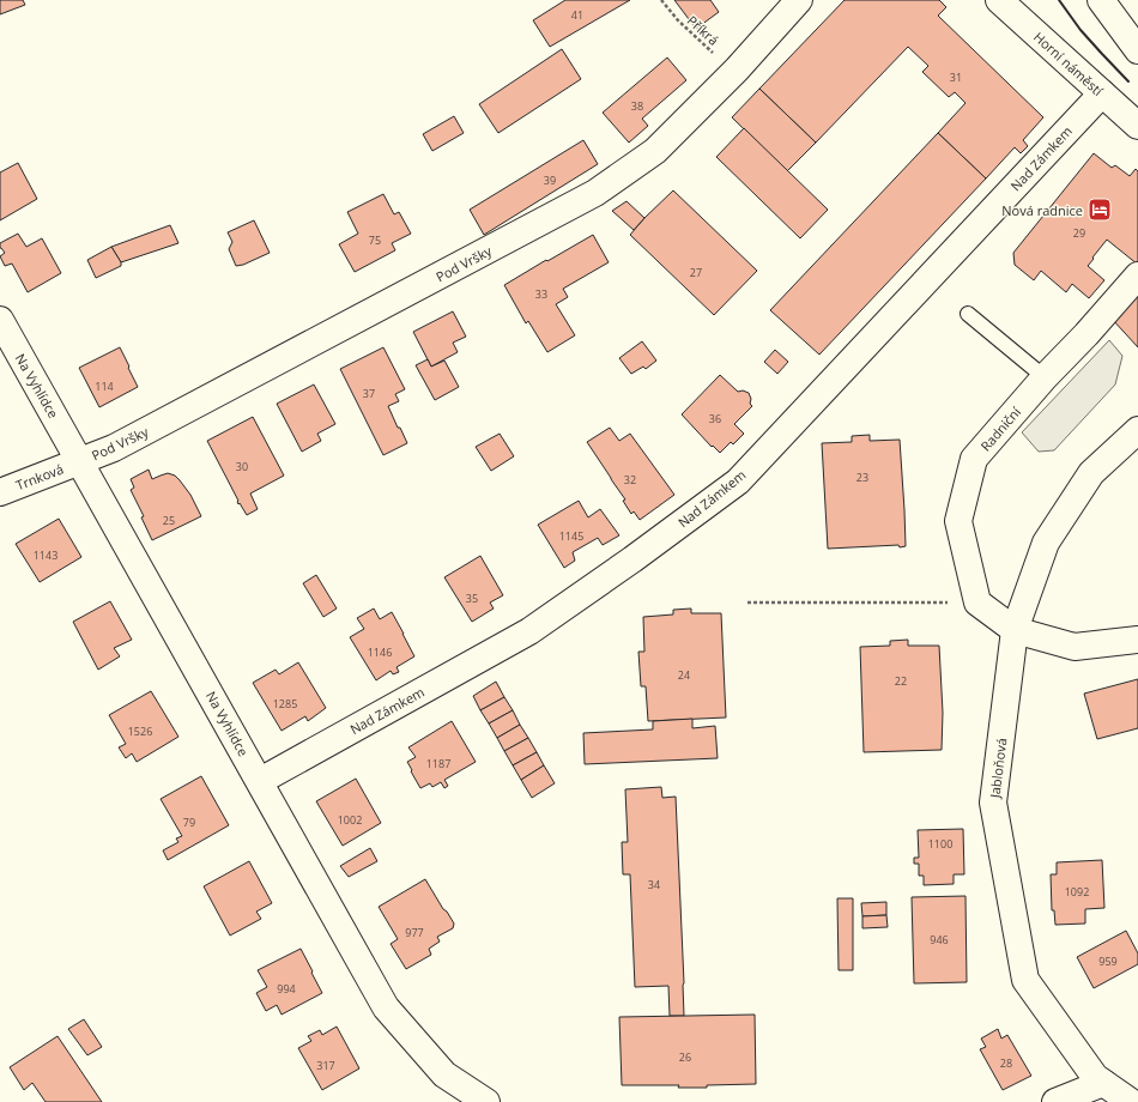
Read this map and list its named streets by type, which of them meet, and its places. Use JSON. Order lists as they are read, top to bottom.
{
  "streets": {
    "street": [
      "Horní náměstí",
      "Nad Zámkem",
      "Pod Vršky",
      "Na Vyhlídce",
      "Radniční",
      "Trnková",
      "Jabloňová"
    ],
    "path": ["Příkrá"]
  },
  "crossings": [
    ["Příkrá", "Pod Vršky"],
    ["Horní náměstí", "Nad Zámkem"],
    ["Nad Zámkem", "Na Vyhlídce"],
    ["Pod Vršky", "Na Vyhlídce"],
    ["Pod Vršky", "Trnková"],
    ["Na Vyhlídce", "Trnková"],
    ["Radniční", "Jabloňová"]
  ],
  "places": {
    "hotel": ["Nová radnice"]
  },
  "house_numbers": [
    "41",
    "31",
    "38",
    "39",
    "29",
    "75",
    "27",
    "33",
    "114",
    "37",
    "36",
    "30",
    "23",
    "32",
    "25",
    "1145",
    "1143",
    "35",
    "1146",
    "24",
    "22",
    "1285",
    "1526",
    "1187",
    "1002",
    "79",
    "1100",
    "34",
    "1092",
    "977",
    "946",
    "959",
    "994",
    "26",
    "28",
    "317"
  ]
}
